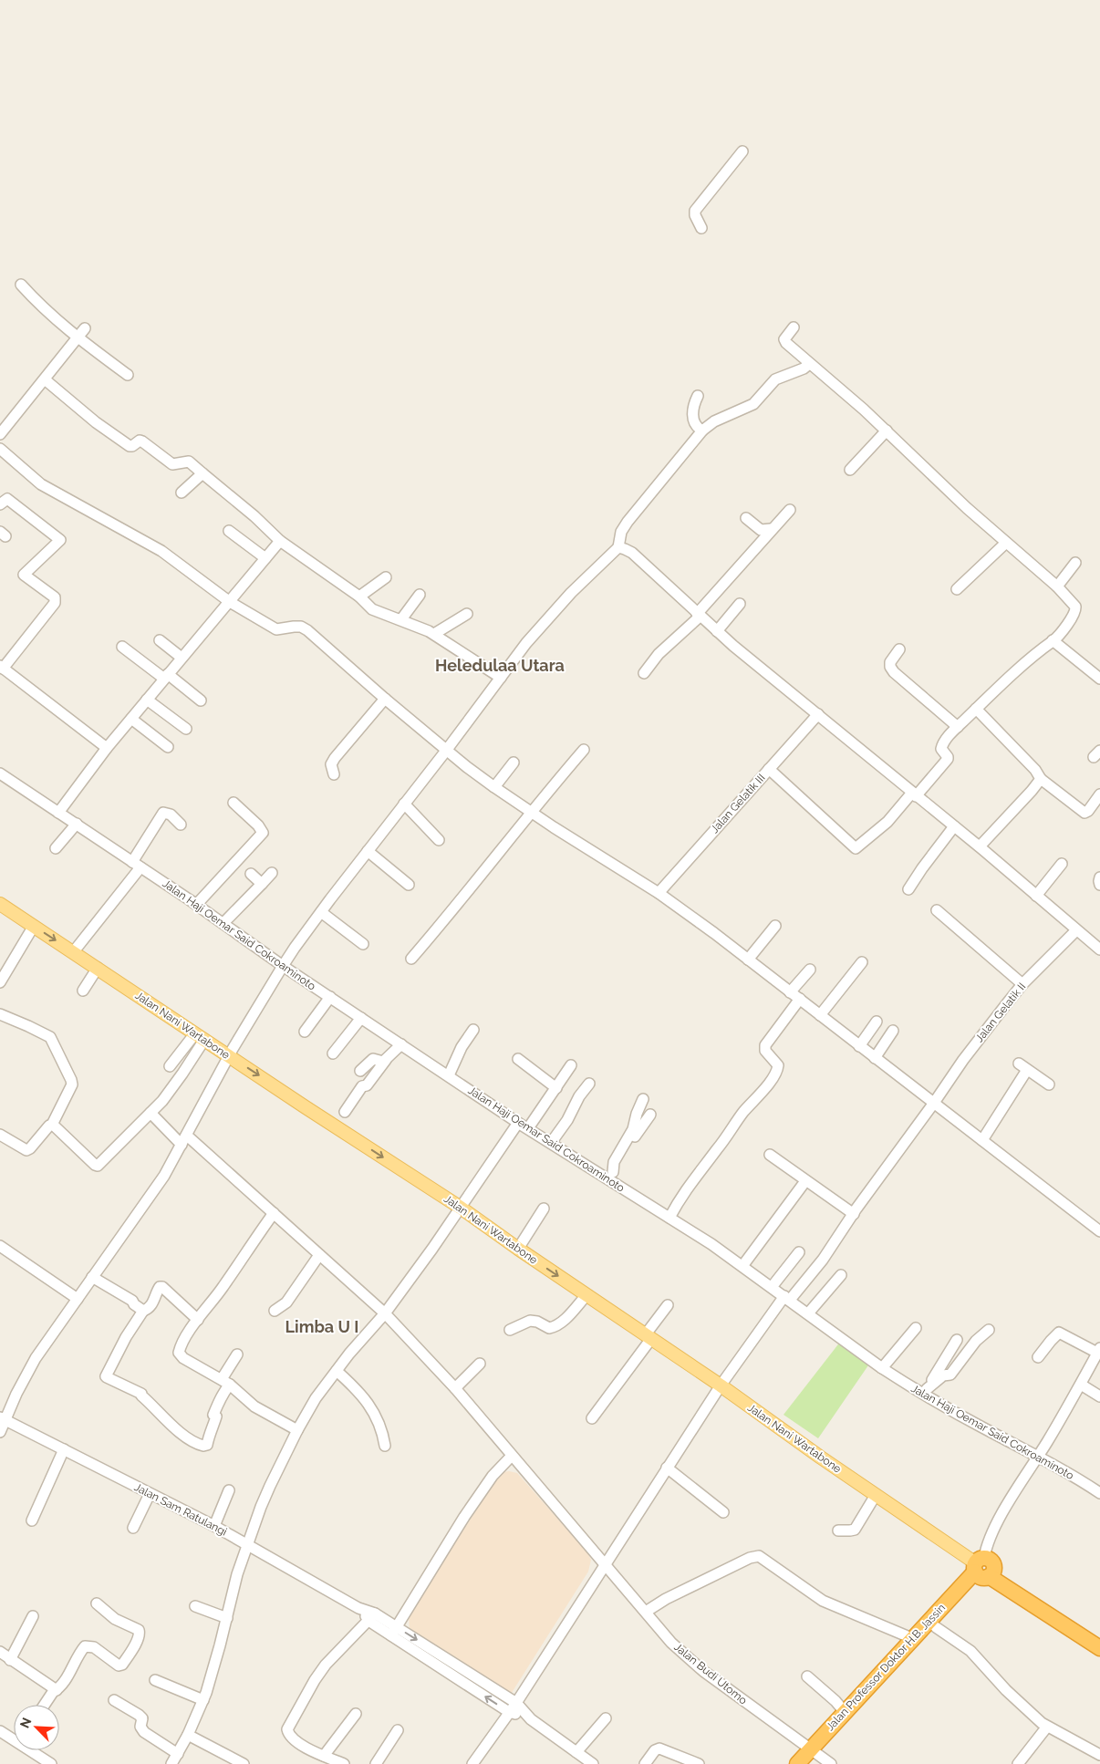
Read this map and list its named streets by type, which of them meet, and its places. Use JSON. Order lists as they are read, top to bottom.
{
  "streets": {
    "highway": ["Jalan Nani Wartabone", "Jalan Professor Doktor H.B. Jassin"],
    "street": [
      "Jalan Gelatik III",
      "Jalan Haji Oemar Said Cokroaminoto",
      "Jalan Gelatik II",
      "Jalan Sam Ratulangi",
      "Jalan Budi Utomo"
    ]
  },
  "crossings": [
    ["Jalan Haji Oemar Said Cokroaminoto", "Jalan Gelatik II"],
    ["Jalan Gelatik II", "Jalan Nani Wartabone"],
    ["Jalan Gelatik II", "Jalan Sam Ratulangi"],
    ["Jalan Gelatik II", "Jalan Budi Utomo"],
    ["Jalan Nani Wartabone", "Jalan Professor Doktor H.B. Jassin"],
    ["Jalan Professor Doktor H.B. Jassin", "Jalan Budi Utomo"]
  ],
  "districts": ["Heledulaa Utara", "Limba U I"],
  "north": "top left"
}
